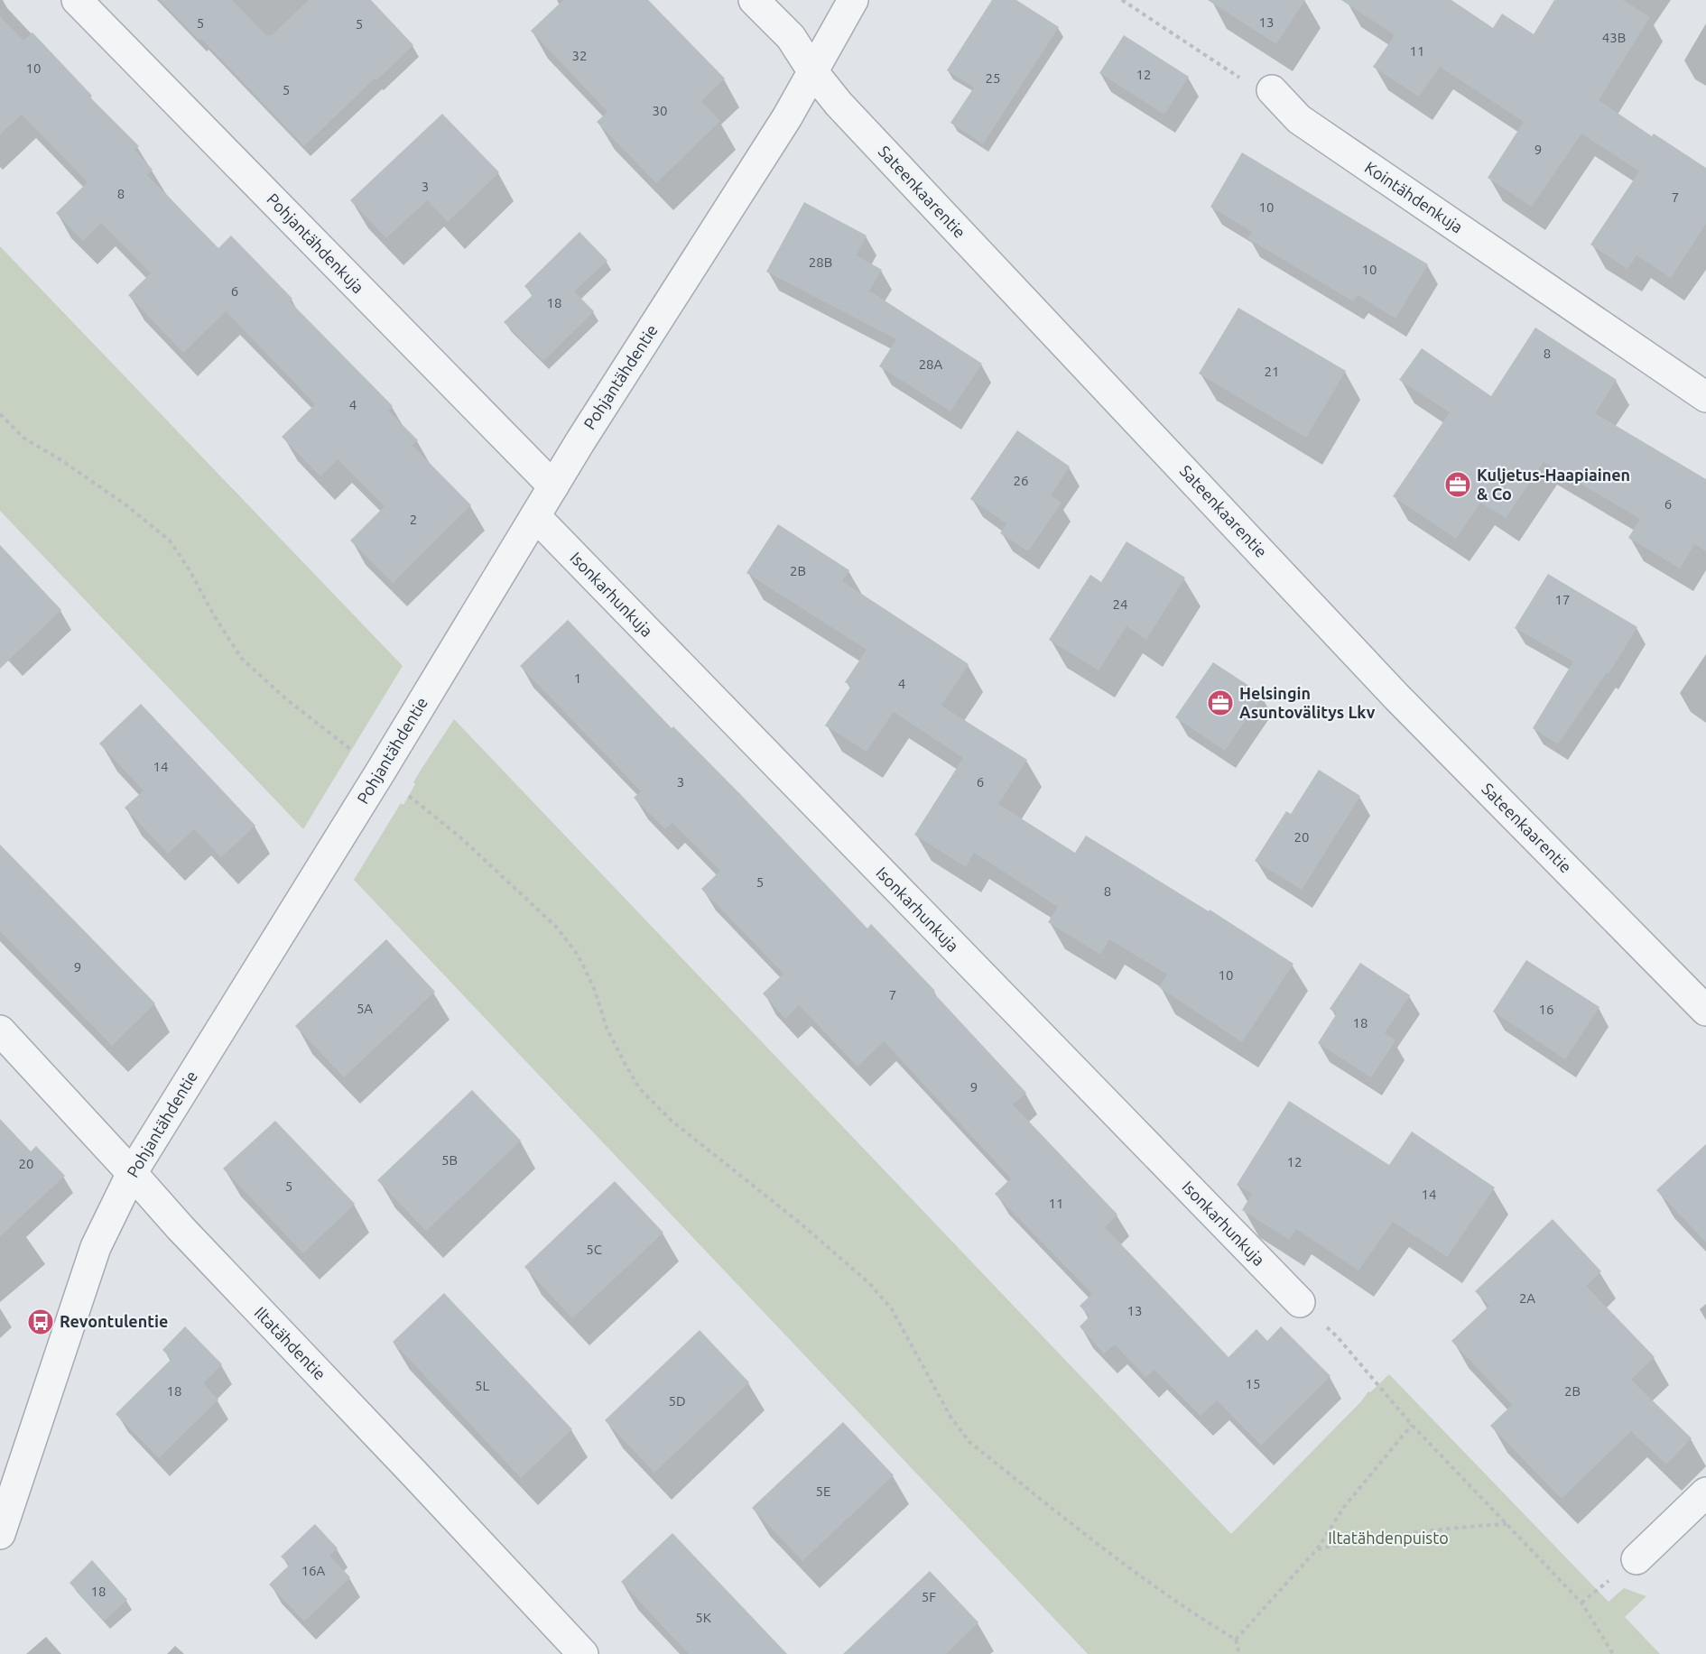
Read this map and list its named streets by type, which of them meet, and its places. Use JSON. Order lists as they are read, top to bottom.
{
  "streets": {
    "street": [
      "Sateenkaarentie",
      "Kointähdenkuja",
      "Pohjantähdenkuja",
      "Pohjantähdentie",
      "Isonkarhunkuja",
      "Iltatähdentie"
    ]
  },
  "crossings": [
    ["Sateenkaarentie", "Pohjantähdentie"],
    ["Pohjantähdenkuja", "Pohjantähdentie"],
    ["Pohjantähdentie", "Isonkarhunkuja"],
    ["Pohjantähdentie", "Iltatähdentie"]
  ],
  "parks": ["Iltatähdenpuisto"],
  "places": {
    "office": ["Kuljetus-Haapiainen & Co", "Helsingin Asuntovälitys Lkv"],
    "bus stop": ["Revontulentie"]
  },
  "house_numbers": [
    "13",
    "5",
    "5",
    "43B",
    "11",
    "32",
    "10",
    "12",
    "25",
    "5",
    "30",
    "9",
    "3",
    "8",
    "7",
    "10",
    "28B",
    "10",
    "6",
    "18",
    "8",
    "28A",
    "21",
    "4",
    "26",
    "6",
    "2",
    "2B",
    "17",
    "24",
    "1",
    "4",
    "14",
    "3",
    "6",
    "20",
    "5",
    "8",
    "9",
    "10",
    "7",
    "5A",
    "16",
    "18",
    "9",
    "5B",
    "12",
    "20",
    "5",
    "14",
    "11",
    "5C",
    "2A",
    "13",
    "15",
    "5L",
    "18",
    "2B",
    "5D",
    "5E",
    "16A",
    "18",
    "5F",
    "5K"
  ]
}
